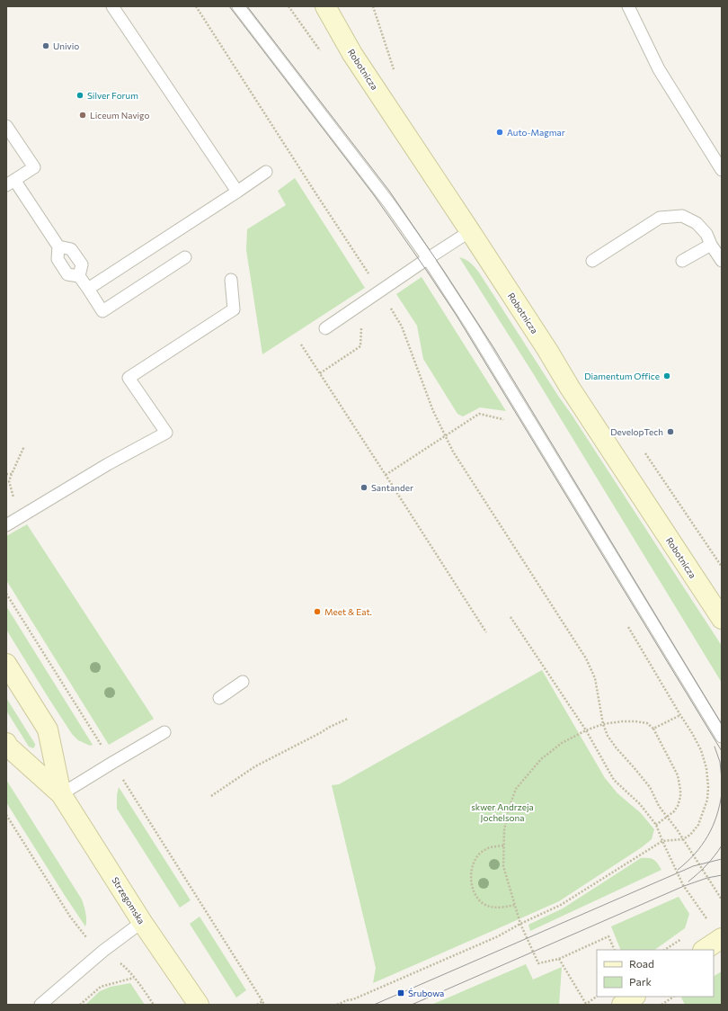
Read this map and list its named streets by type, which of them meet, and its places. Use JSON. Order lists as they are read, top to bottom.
{
  "streets": {
    "street": ["Robotnicza", "Strzegomska"]
  },
  "parks": ["skwer Andrzeja Jochelsona"],
  "places": {
    "other": [
      "Univio",
      "Silver Forum",
      "Liceum Navigo",
      "Auto-Magmar",
      "Diamentum Office",
      "DevelopTech",
      "Santander",
      "Meet & Eat."
    ],
    "transit": ["Śrubowa"]
  },
  "legend": ["Road", "Park"]
}
